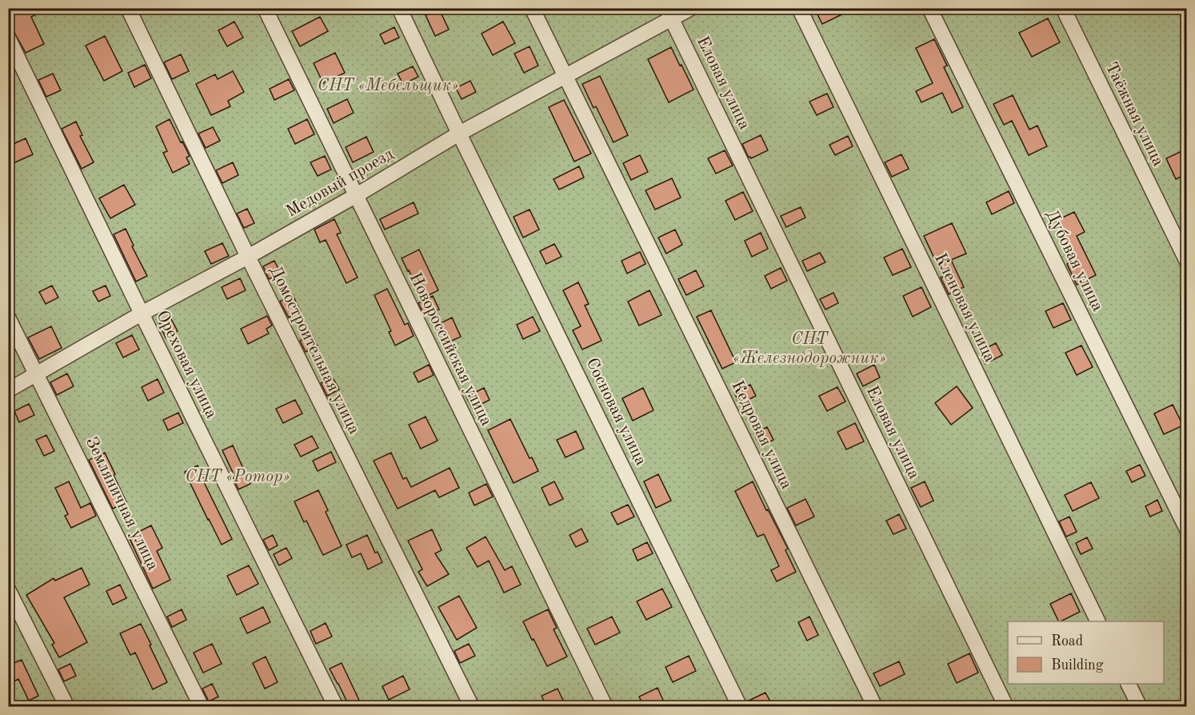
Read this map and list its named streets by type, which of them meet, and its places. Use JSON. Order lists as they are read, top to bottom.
{
  "streets": {
    "street": [
      "Еловая улица",
      "Таёжная улица",
      "Медовый проезд",
      "Дубовая улица",
      "Кленовая улица",
      "Новороссийская улица",
      "Домостроительная улица",
      "Ореховая улица",
      "Сосновая улица",
      "Кедровая улица",
      "Земляничная улица"
    ]
  },
  "crossings": [
    ["Еловая улица", "Медовый проезд"],
    ["Медовый проезд", "Новороссийская улица"],
    ["Медовый проезд", "Домостроительная улица"],
    ["Медовый проезд", "Ореховая улица"],
    ["Медовый проезд", "Сосновая улица"],
    ["Медовый проезд", "Кедровая улица"],
    ["Медовый проезд", "Земляничная улица"]
  ],
  "parks": ["СНТ «Мебельщик»", "СНТ «Железнодорожник»", "СНТ «Ротор»"],
  "legend": ["Road", "Building"]
}
